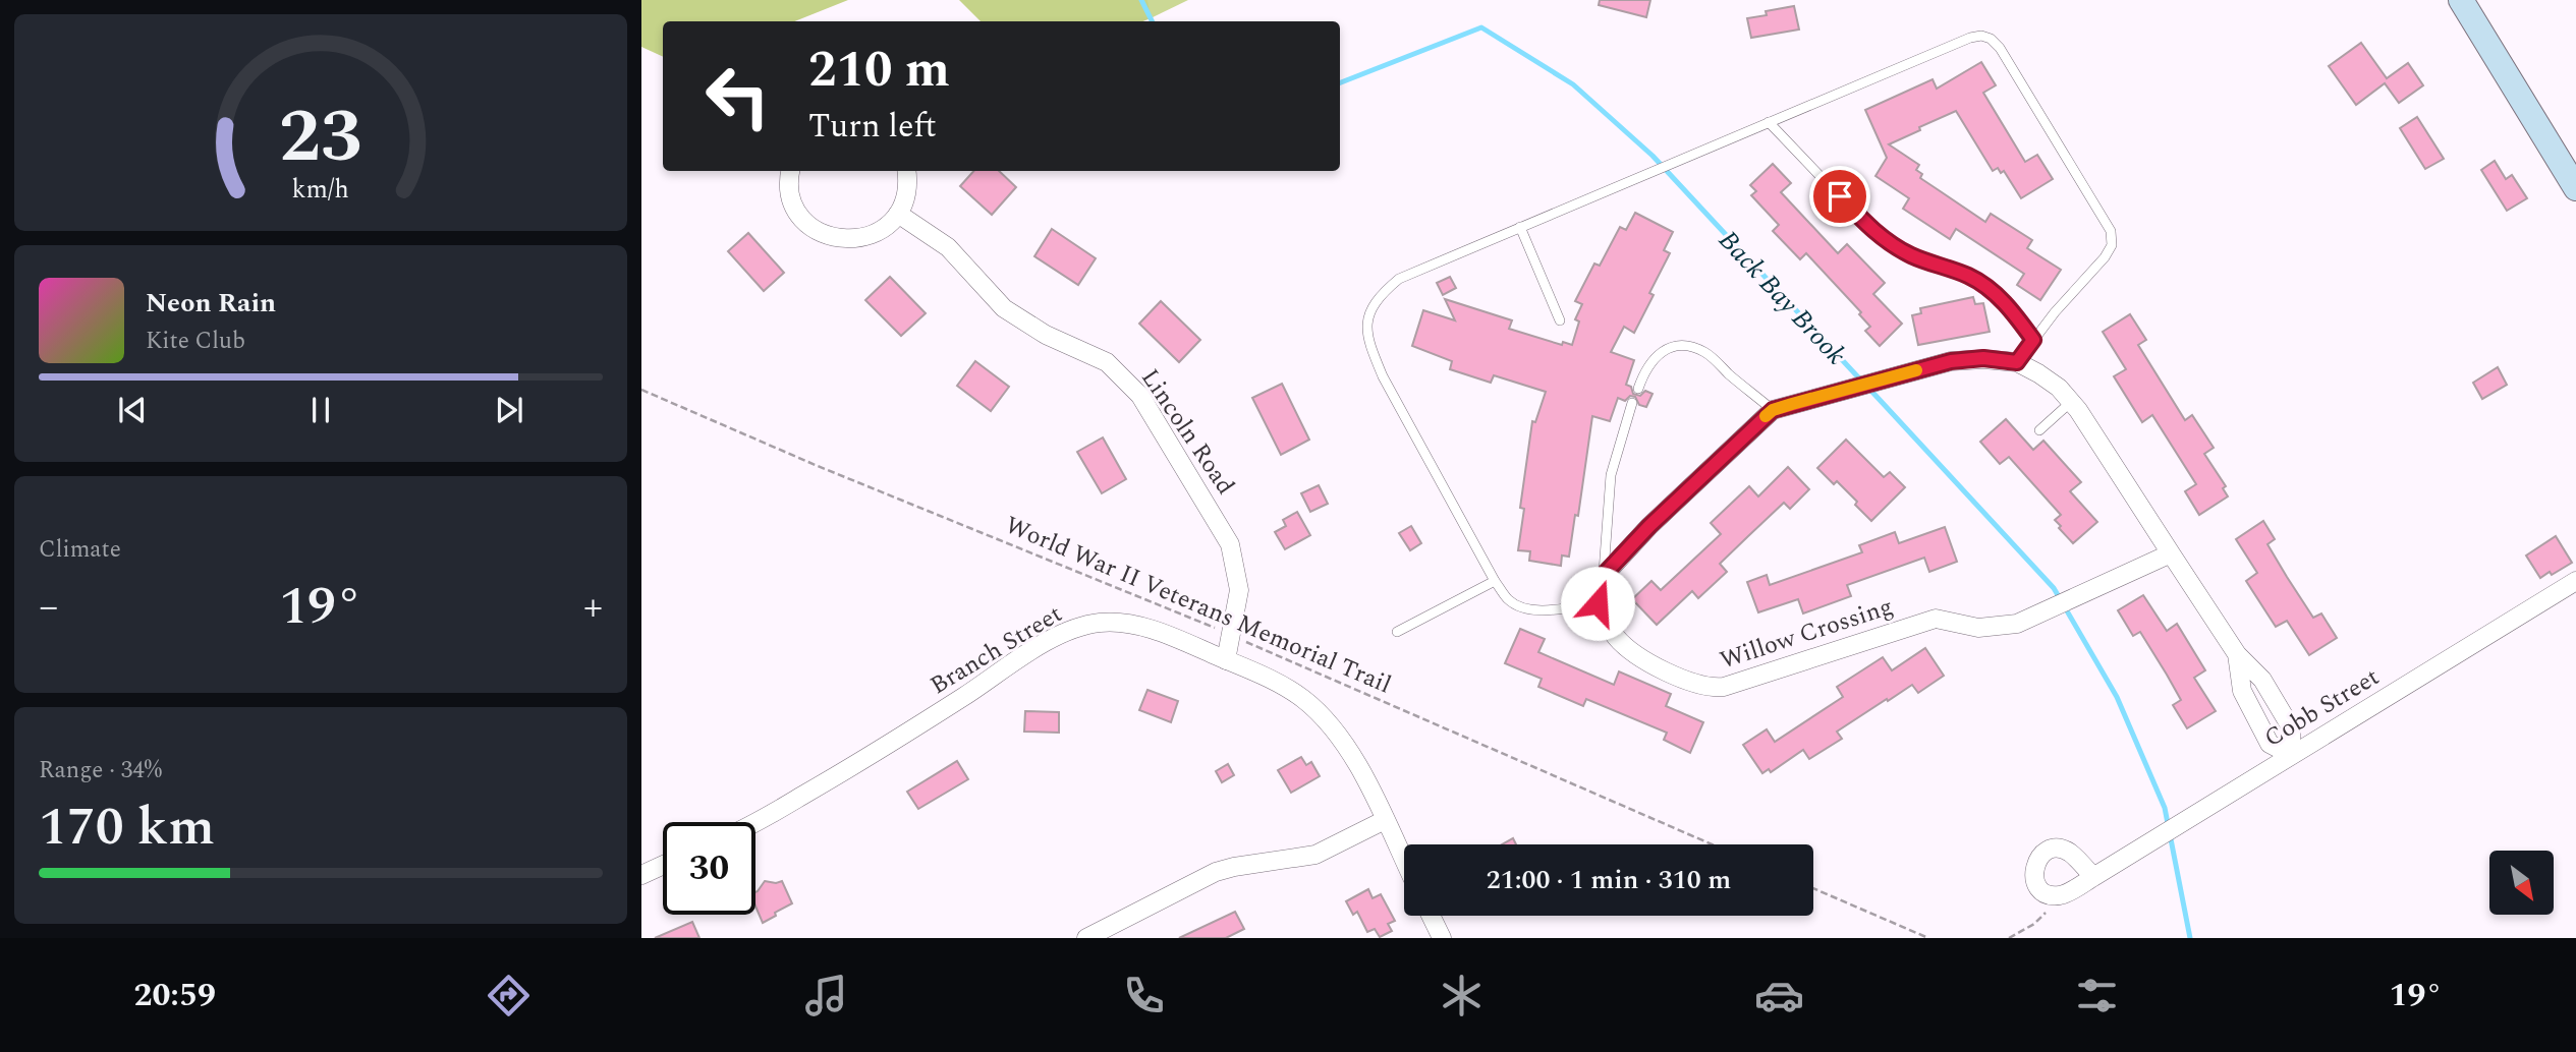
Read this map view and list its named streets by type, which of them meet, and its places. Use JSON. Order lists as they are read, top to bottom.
{
  "streets": {
    "street": [
      "Lincoln Road",
      "Willow Crossing",
      "Branch Street",
      "Cobb Street"
    ],
    "path": ["World War II Veterans Memorial Trail"]
  },
  "crossings": [
    ["Lincoln Road", "World War II Veterans Memorial Trail"],
    ["Lincoln Road", "Branch Street"]
  ],
  "water": ["Back Bay Brook"],
  "north": "bottom right",
  "page": {
    "turn": ["210 m", "Turn left"],
    "song": ["Neon Rain", "Kite Club"],
    "tile": [
      "Climate",
      ["Range · 34%", "170 km"]
    ],
    "heat": ["−", "19°", "+"],
    "limit": "30",
    "trip": "21:00 · 1 min · 310 m",
    "tabs": ["20:59", "19°"],
    "gauge": ["23", "km/h"]
  }
}
